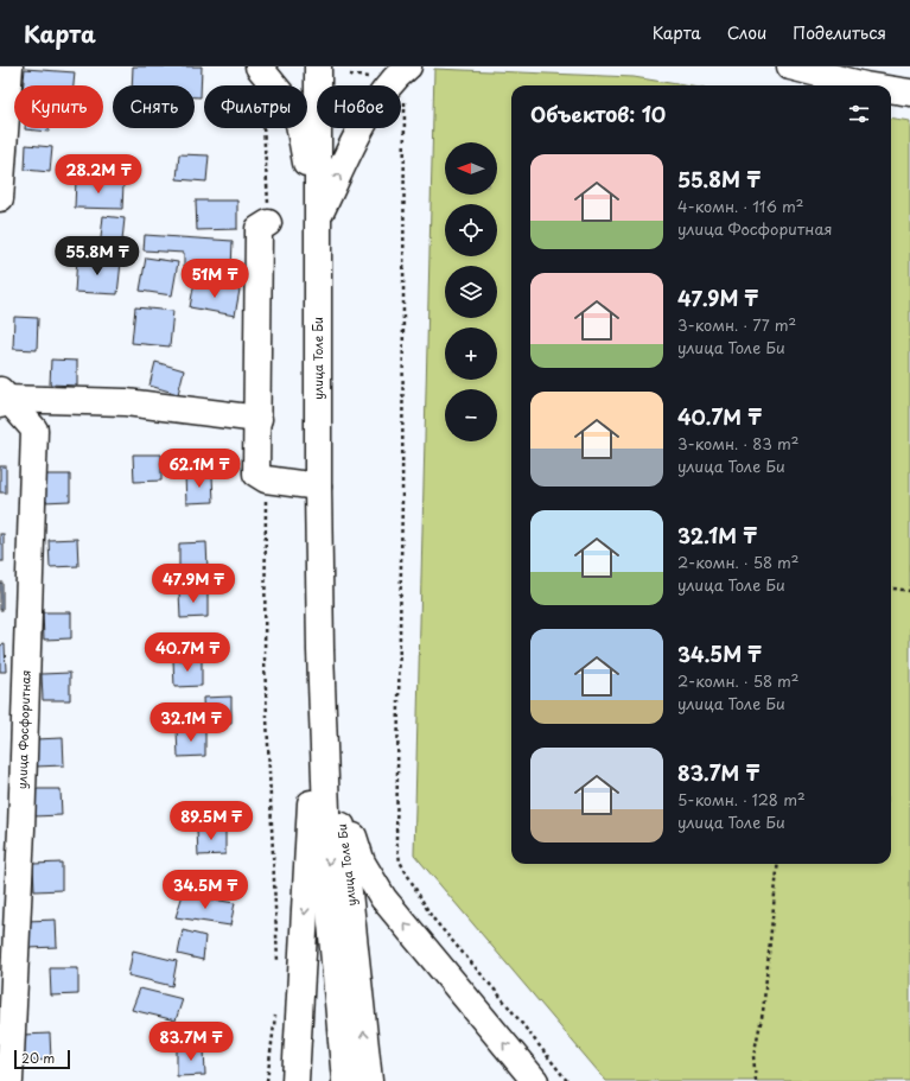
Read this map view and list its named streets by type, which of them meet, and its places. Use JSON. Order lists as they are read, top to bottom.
{
  "streets": {
    "main road": ["улица Толе Би", "улица Фосфоритная"]
  },
  "scale_bar": "20 m",
  "north": "left",
  "page": {
    "header": "Карта",
    "nav": ["Карта", "Слои", "Поделиться"],
    "chip": [
      "Купить",
      "Снять",
      "Фильтры",
      "Новое"
    ],
    "heading": "Объектов: 10",
    "map_buttons": ["+", "−"],
    "list": [
      {
        "name": "55.8M ₸",
        "note": "4-комн. · 116 m² · улица Фосфоритная"
      },
      {
        "name": "47.9M ₸",
        "note": "3-комн. · 77 m² · улица Толе Би"
      },
      {
        "name": "40.7M ₸",
        "note": "3-комн. · 83 m² · улица Толе Би"
      },
      {
        "name": "32.1M ₸",
        "note": "2-комн. · 58 m² · улица Толе Би"
      },
      {
        "name": "34.5M ₸",
        "note": "2-комн. · 58 m² · улица Толе Би"
      },
      {
        "name": "83.7M ₸",
        "note": "5-комн. · 128 m² · улица Толе Би"
      }
    ],
    "price": [
      "28.2M ₸",
      "55.8M ₸",
      "51M ₸",
      "62.1M ₸",
      "47.9M ₸",
      "40.7M ₸",
      "32.1M ₸",
      "89.5M ₸",
      "34.5M ₸",
      "83.7M ₸"
    ],
    "scale": "20 m"
  }
}
